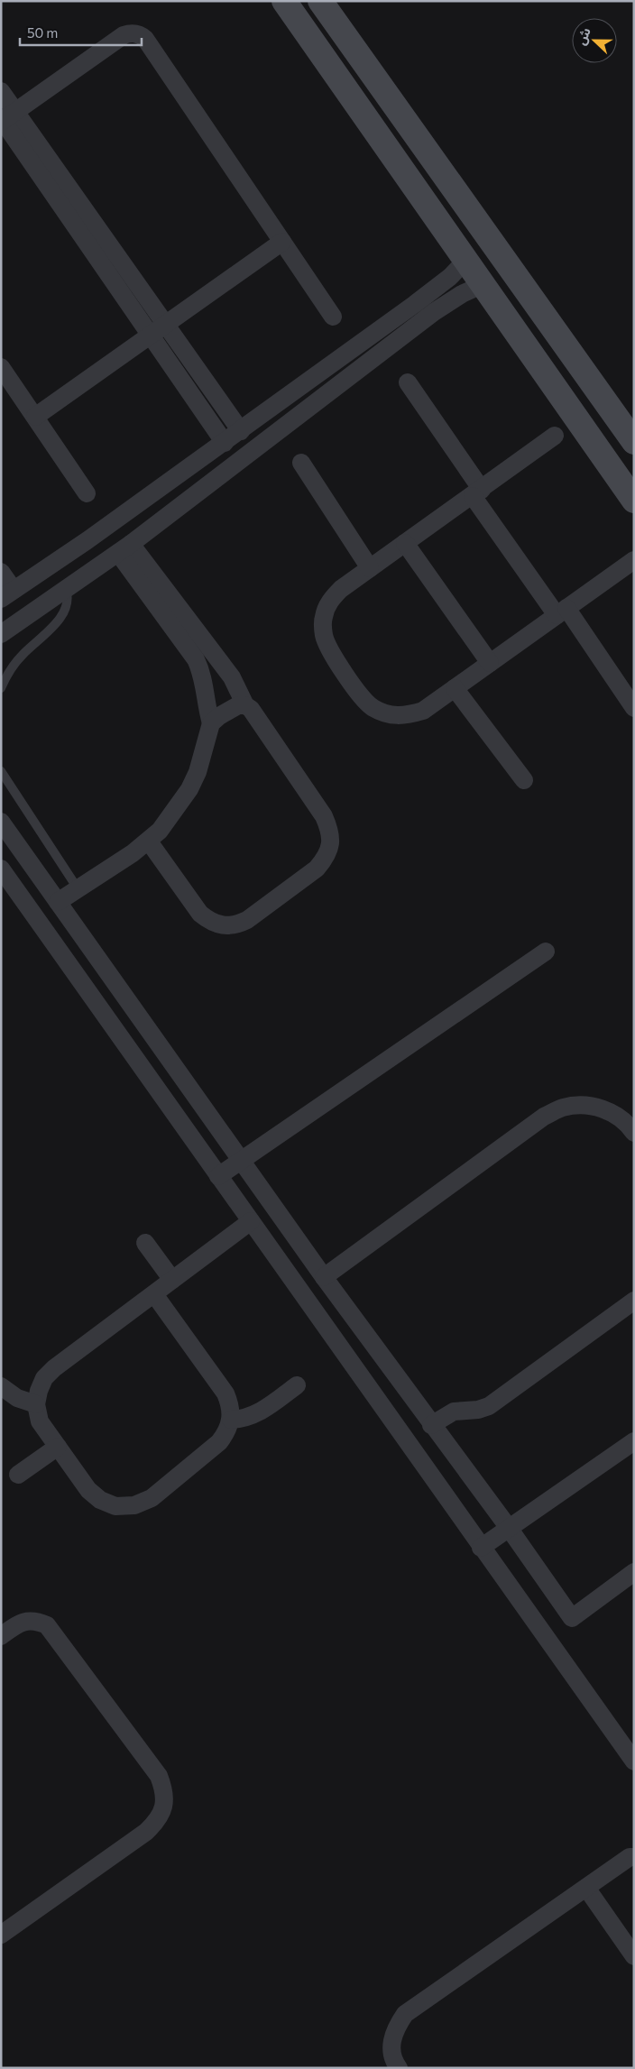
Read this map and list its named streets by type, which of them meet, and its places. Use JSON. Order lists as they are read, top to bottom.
{
  "scale_bar": "50 m",
  "north": "left"
}
